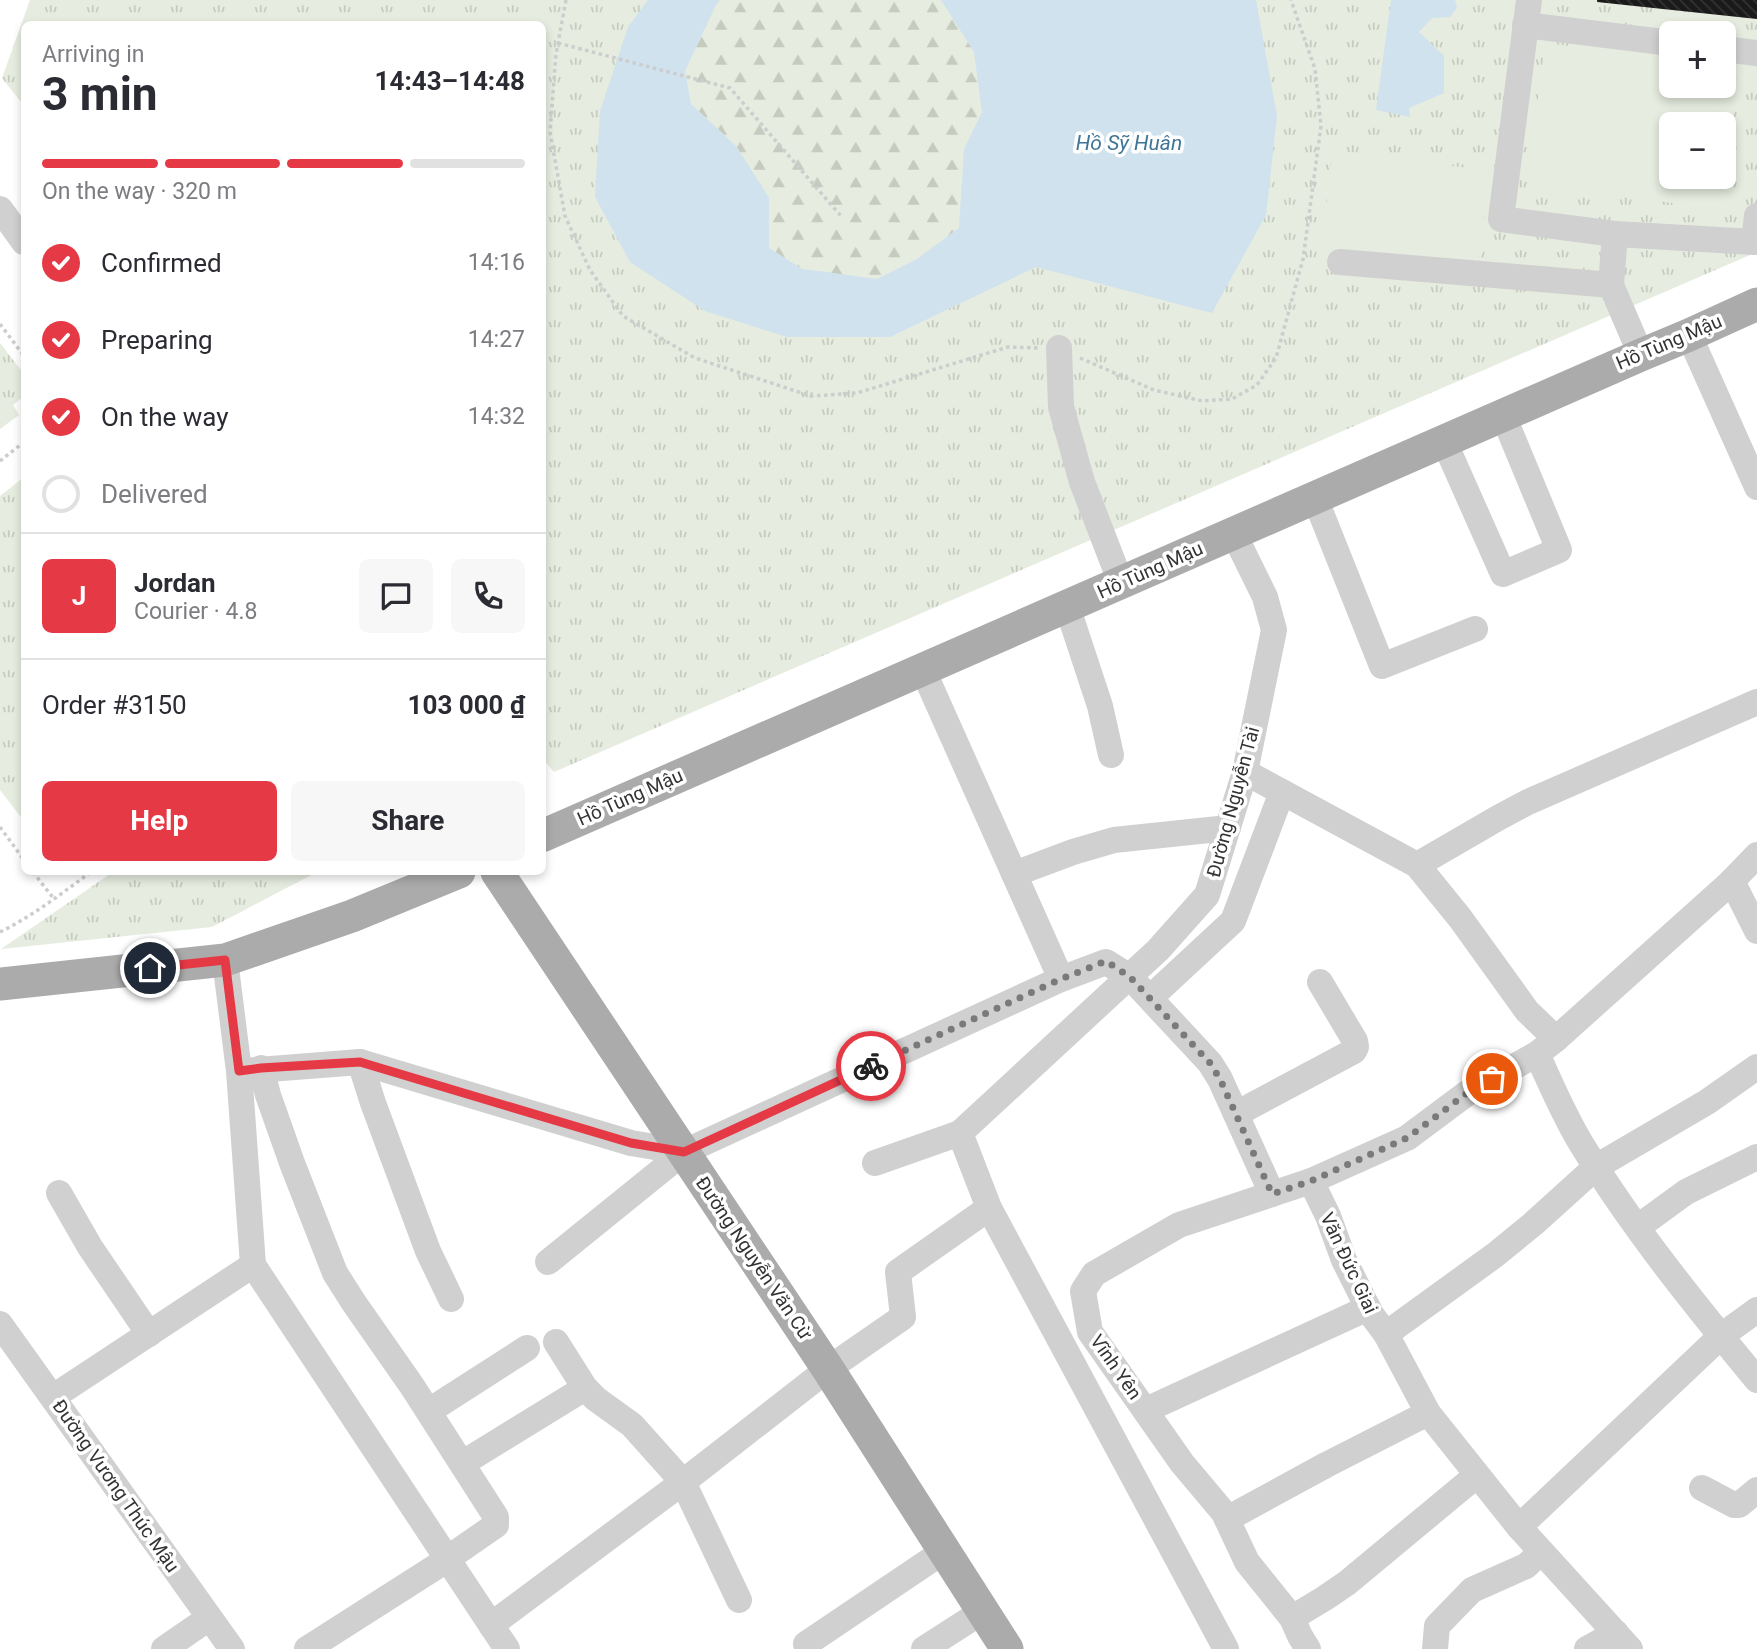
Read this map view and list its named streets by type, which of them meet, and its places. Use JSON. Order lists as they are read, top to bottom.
{
  "streets": {
    "main road": ["Hồ Tùng Mậu", "Đường Nguyễn Văn Cừ"],
    "street": [
      "Đường Nguyễn Tài",
      "Văn Đức Giai",
      "Vĩnh Yên",
      "Đường Vương Thúc Mậu"
    ]
  },
  "crossings": [
    ["Hồ Tùng Mậu", "Đường Nguyễn Tài"],
    ["Văn Đức Giai", "Vĩnh Yên"]
  ],
  "water": ["Hồ Sỹ Huân"],
  "page": {
    "map_buttons": ["+", "−"],
    "heading": ["3 min", "Arriving in", "14:43–14:48"],
    "panel": [
      "Jordan",
      "Courier · 4.8",
      "Order #3150",
      "103 000 ₫"
    ],
    "bar": "On the way · 320 m",
    "list": [
      ["Confirmed", "14:16"],
      ["Preparing", "14:27"],
      ["On the way", "14:32"],
      "Delivered"
    ],
    "round": "J",
    "buttons": ["Help", "Share"]
  }
}
